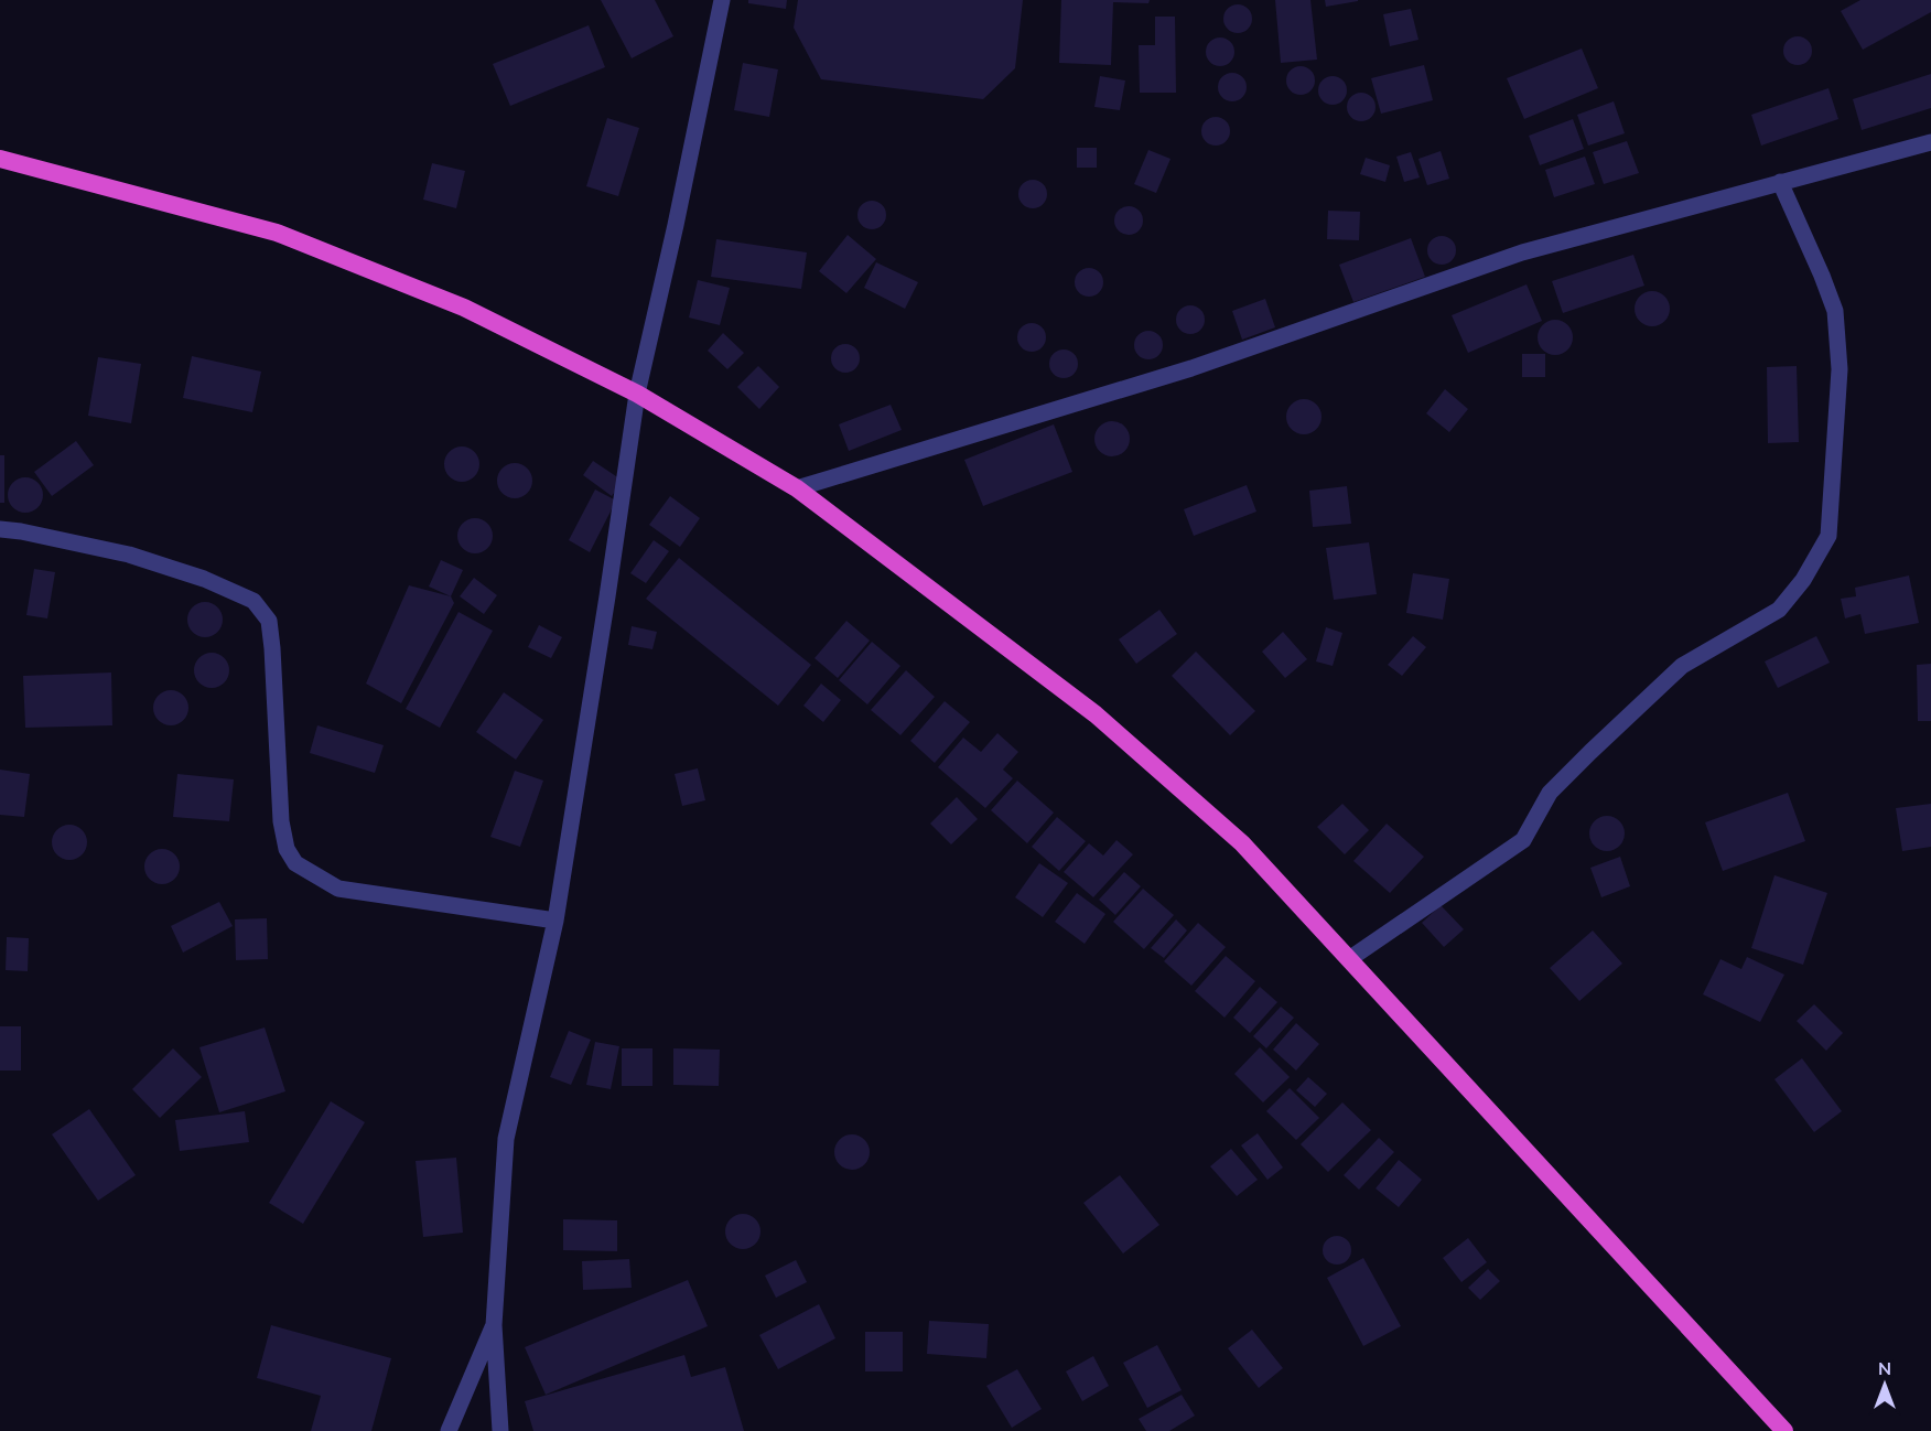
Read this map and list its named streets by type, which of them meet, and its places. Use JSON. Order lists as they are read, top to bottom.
{
  "north": "top"
}
